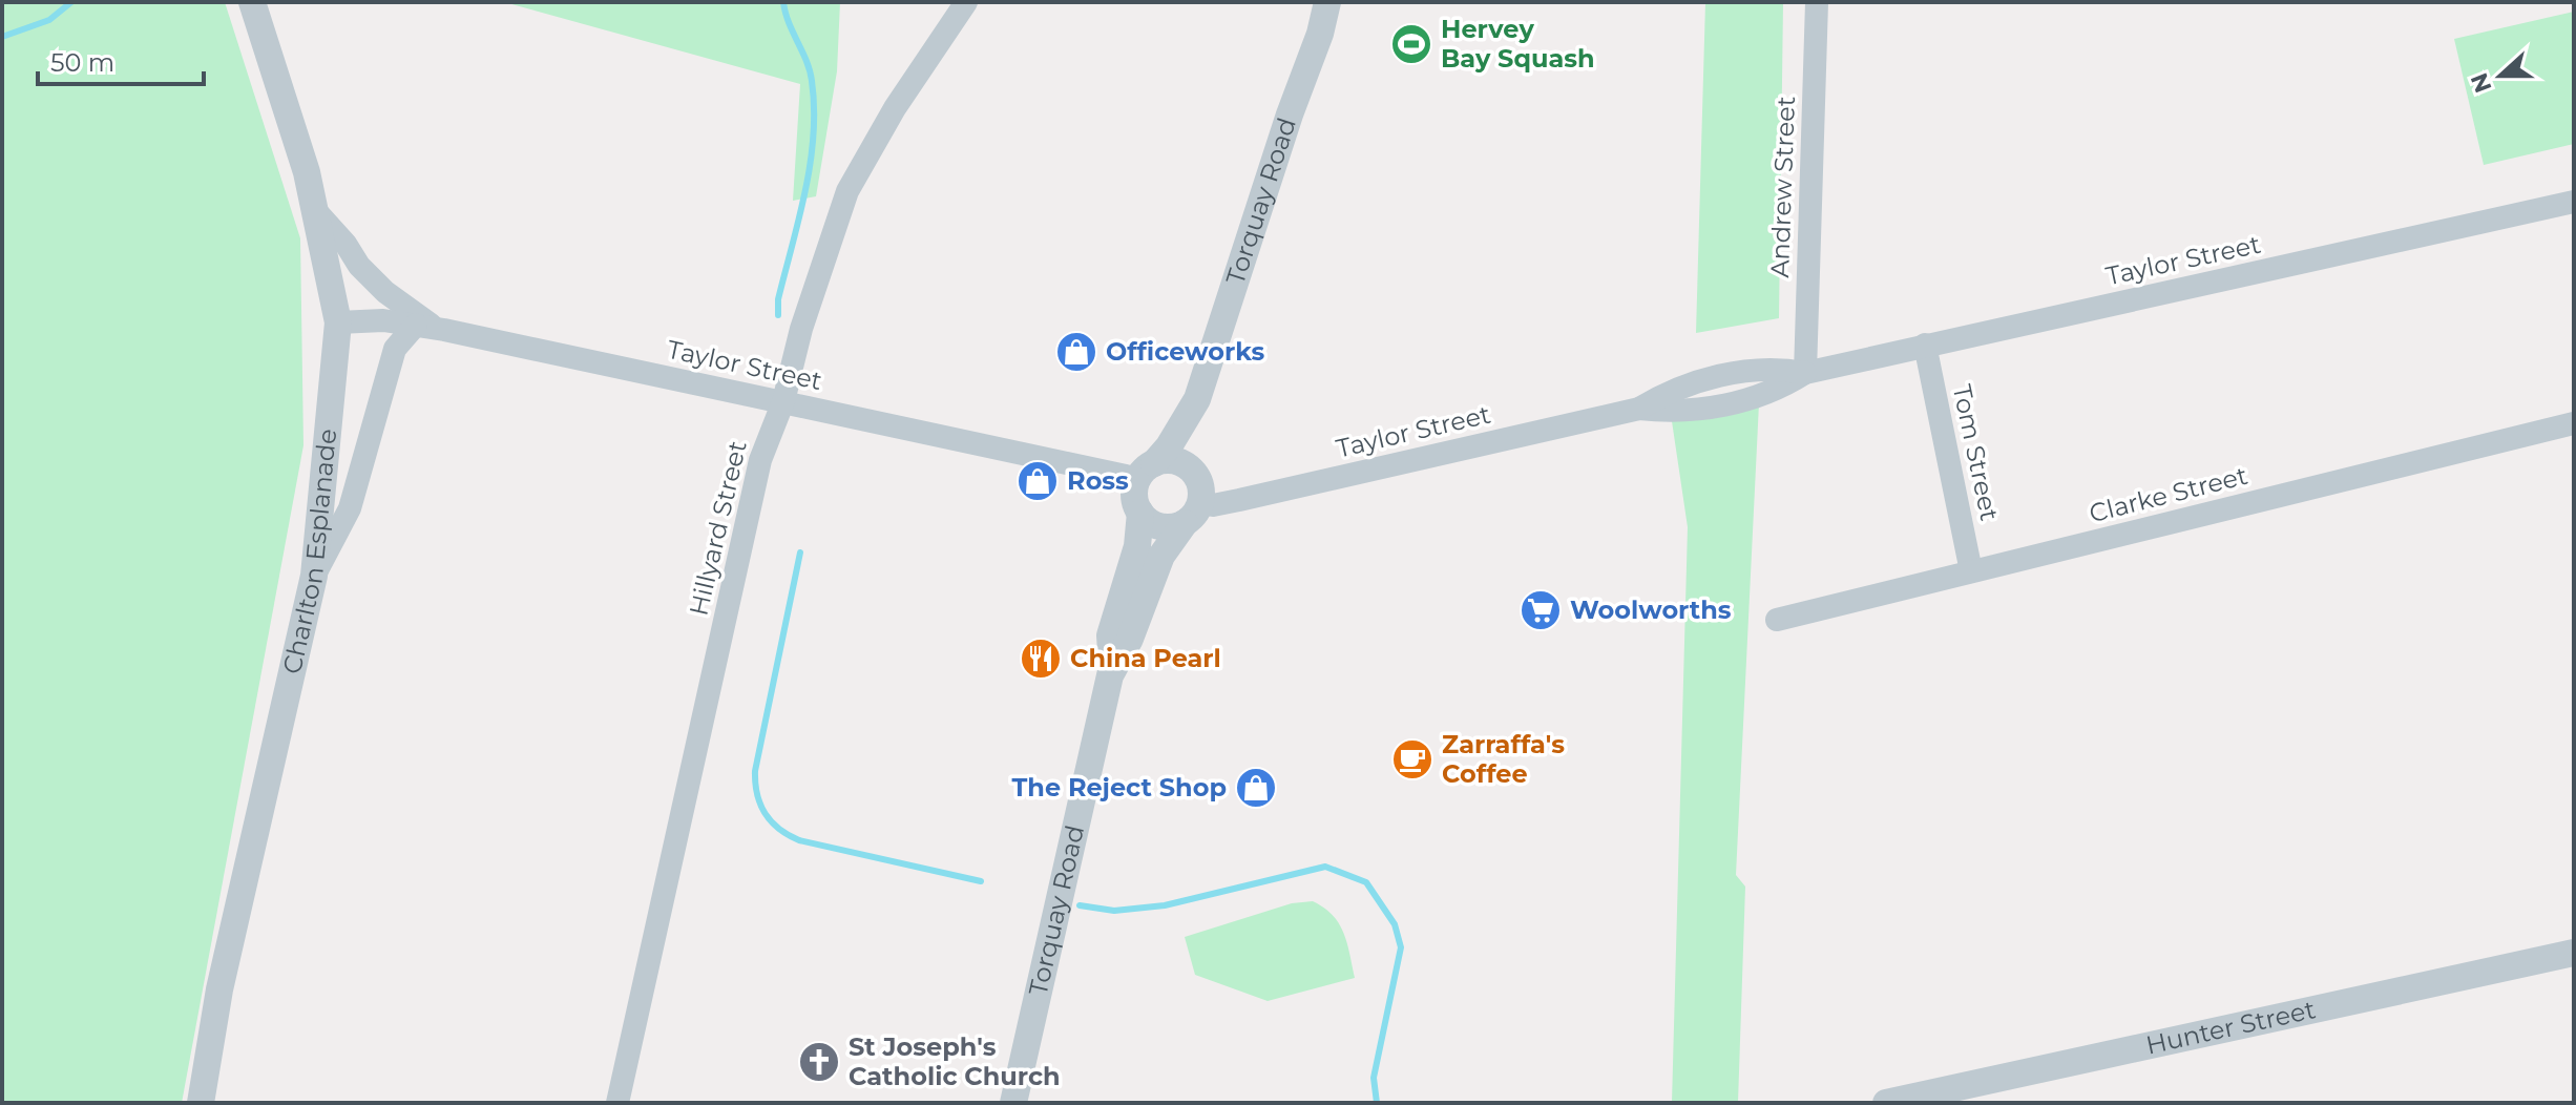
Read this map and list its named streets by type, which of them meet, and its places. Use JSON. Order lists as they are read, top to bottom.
{
  "streets": {
    "street": [
      "Andrew Street",
      "Torquay Road",
      "Taylor Street",
      "Tom Street",
      "Clarke Street",
      "Hillyard Street",
      "Charlton Esplanade",
      "Hunter Street"
    ]
  },
  "crossings": [
    ["Andrew Street", "Taylor Street"],
    ["Torquay Road", "Taylor Street"],
    ["Taylor Street", "Tom Street"],
    ["Taylor Street", "Hillyard Street"],
    ["Taylor Street", "Charlton Esplanade"],
    ["Tom Street", "Clarke Street"]
  ],
  "places": {
    "sports": ["Hervey Bay Squash"],
    "shop": ["Officeworks", "Ross", "The Reject Shop"],
    "supermarket": ["Woolworths"],
    "restaurant": ["China Pearl"],
    "cafe": ["Zarraffa's Coffee"],
    "church": ["St Joseph's Catholic Church"]
  },
  "scale_bar": "50 m",
  "north": "left"
}
